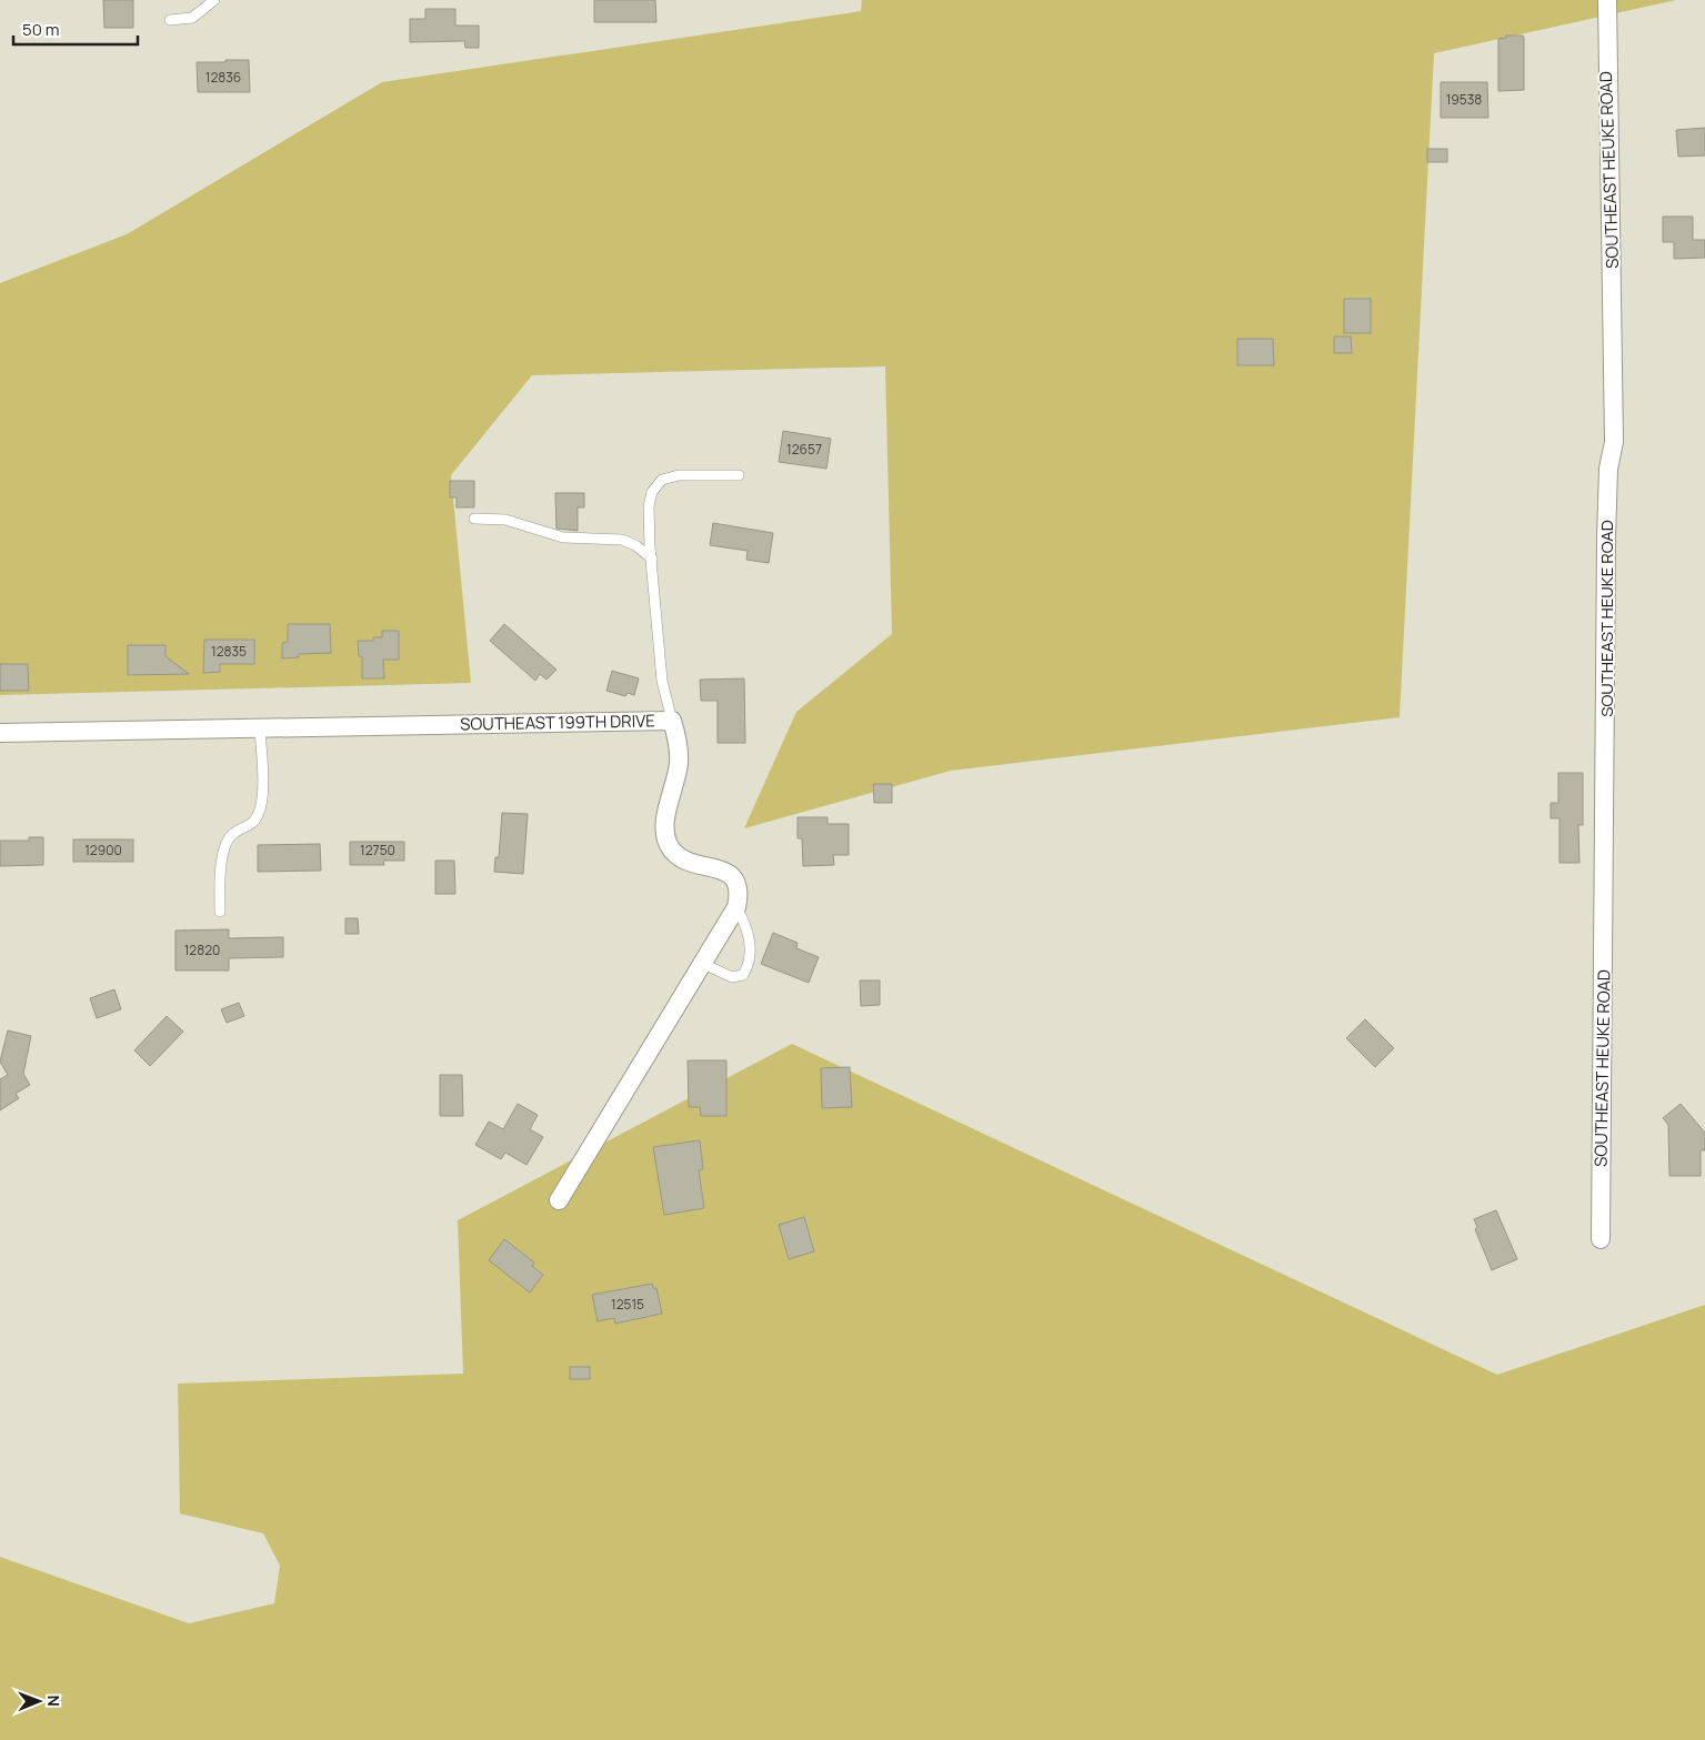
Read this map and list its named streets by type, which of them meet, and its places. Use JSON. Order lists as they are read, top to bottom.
{
  "streets": {
    "street": ["SOUTHEAST HEUKE ROAD", "SOUTHEAST 199TH DRIVE"]
  },
  "house_numbers": [
    "12836",
    "19538",
    "12657",
    "12835",
    "12900",
    "12750",
    "12820",
    "12515"
  ],
  "scale_bar": "50 m",
  "north": "right"
}
